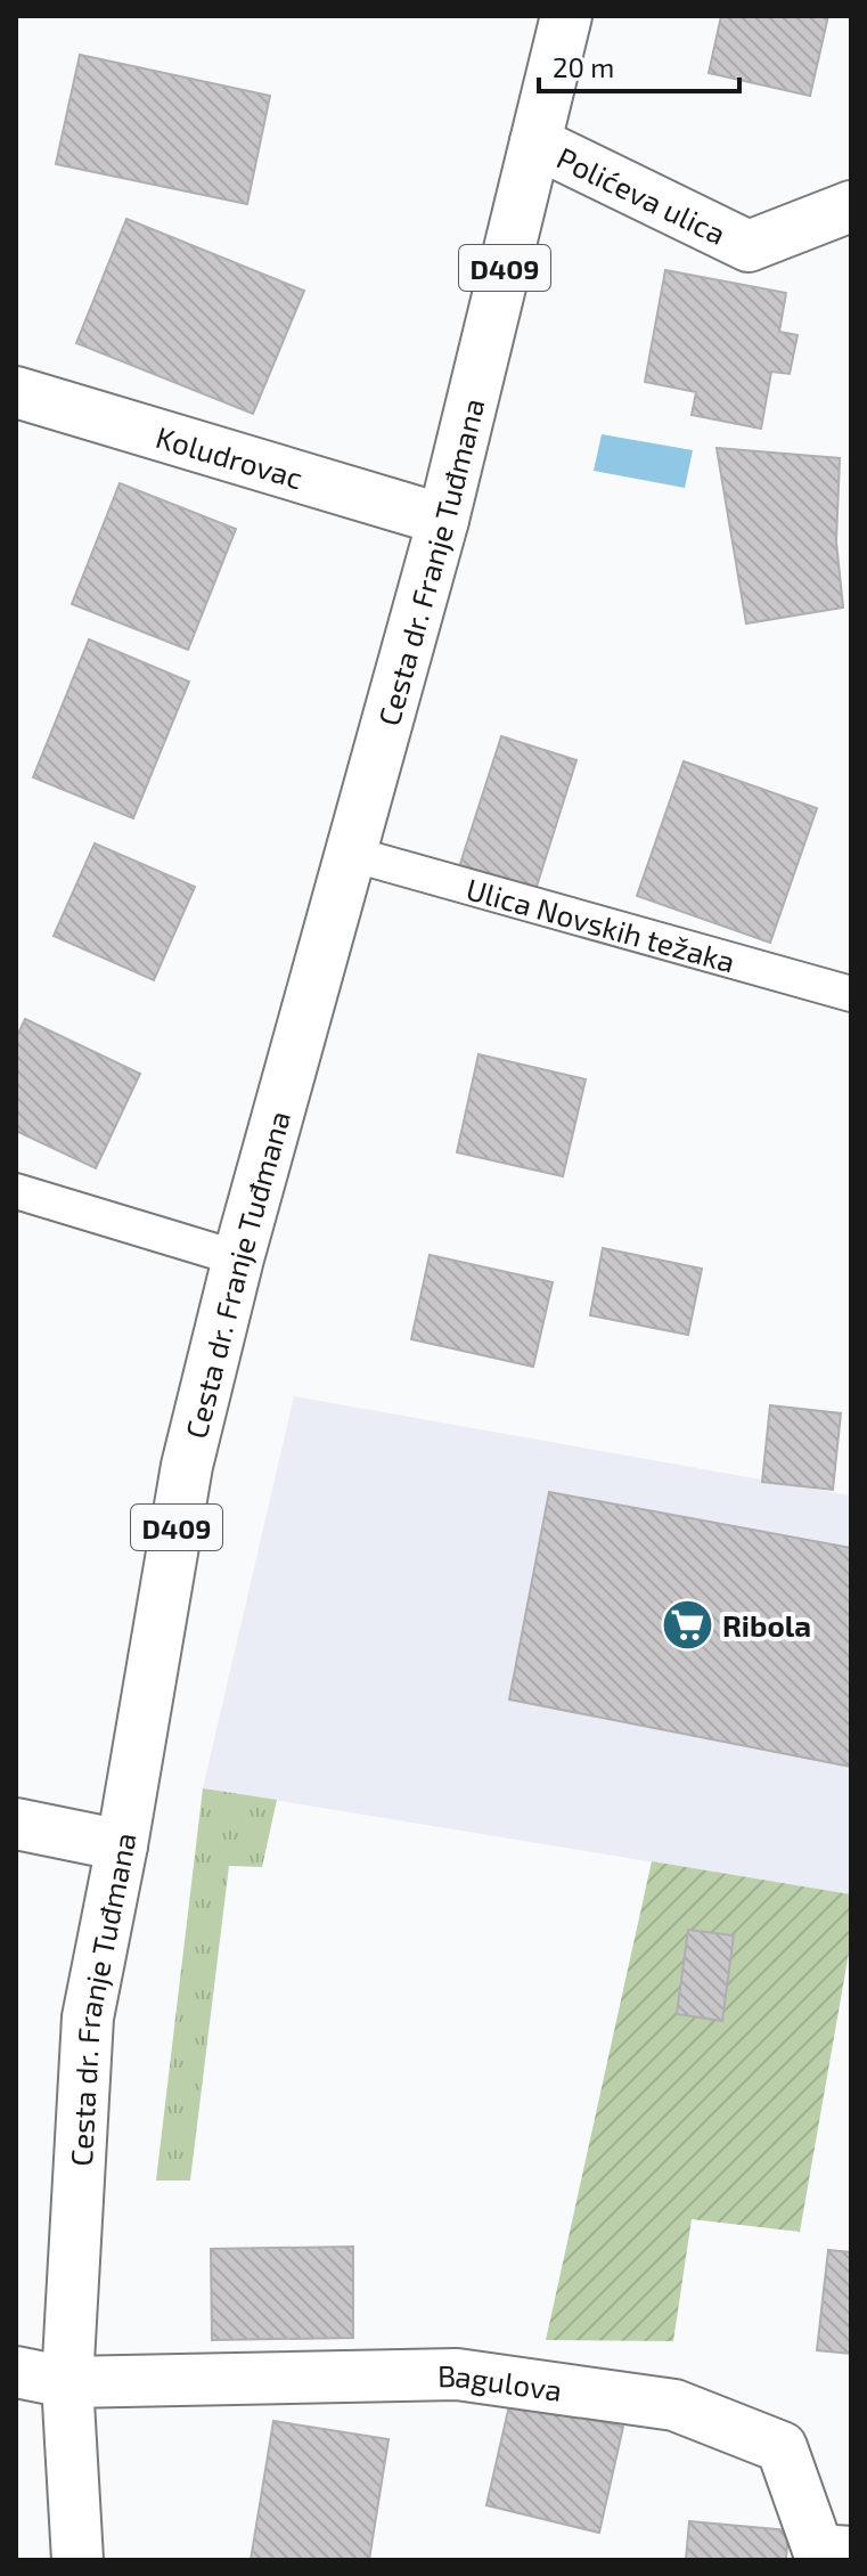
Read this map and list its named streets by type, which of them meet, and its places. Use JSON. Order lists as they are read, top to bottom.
{
  "streets": {
    "main road": [
      "Polićeva ulica",
      "D409",
      "Koludrovac",
      "Cesta dr. Franje Tuđmana",
      "Bagulova"
    ],
    "lane": ["Ulica Novskih težaka"]
  },
  "crossings": [
    ["Polićeva ulica", "Cesta dr. Franje Tuđmana"],
    ["Koludrovac", "Cesta dr. Franje Tuđmana"],
    ["Cesta dr. Franje Tuđmana", "Ulica Novskih težaka"],
    ["Cesta dr. Franje Tuđmana", "Bagulova"]
  ],
  "places": {
    "supermarket": ["Ribola"]
  },
  "scale_bar": "20 m"
}
